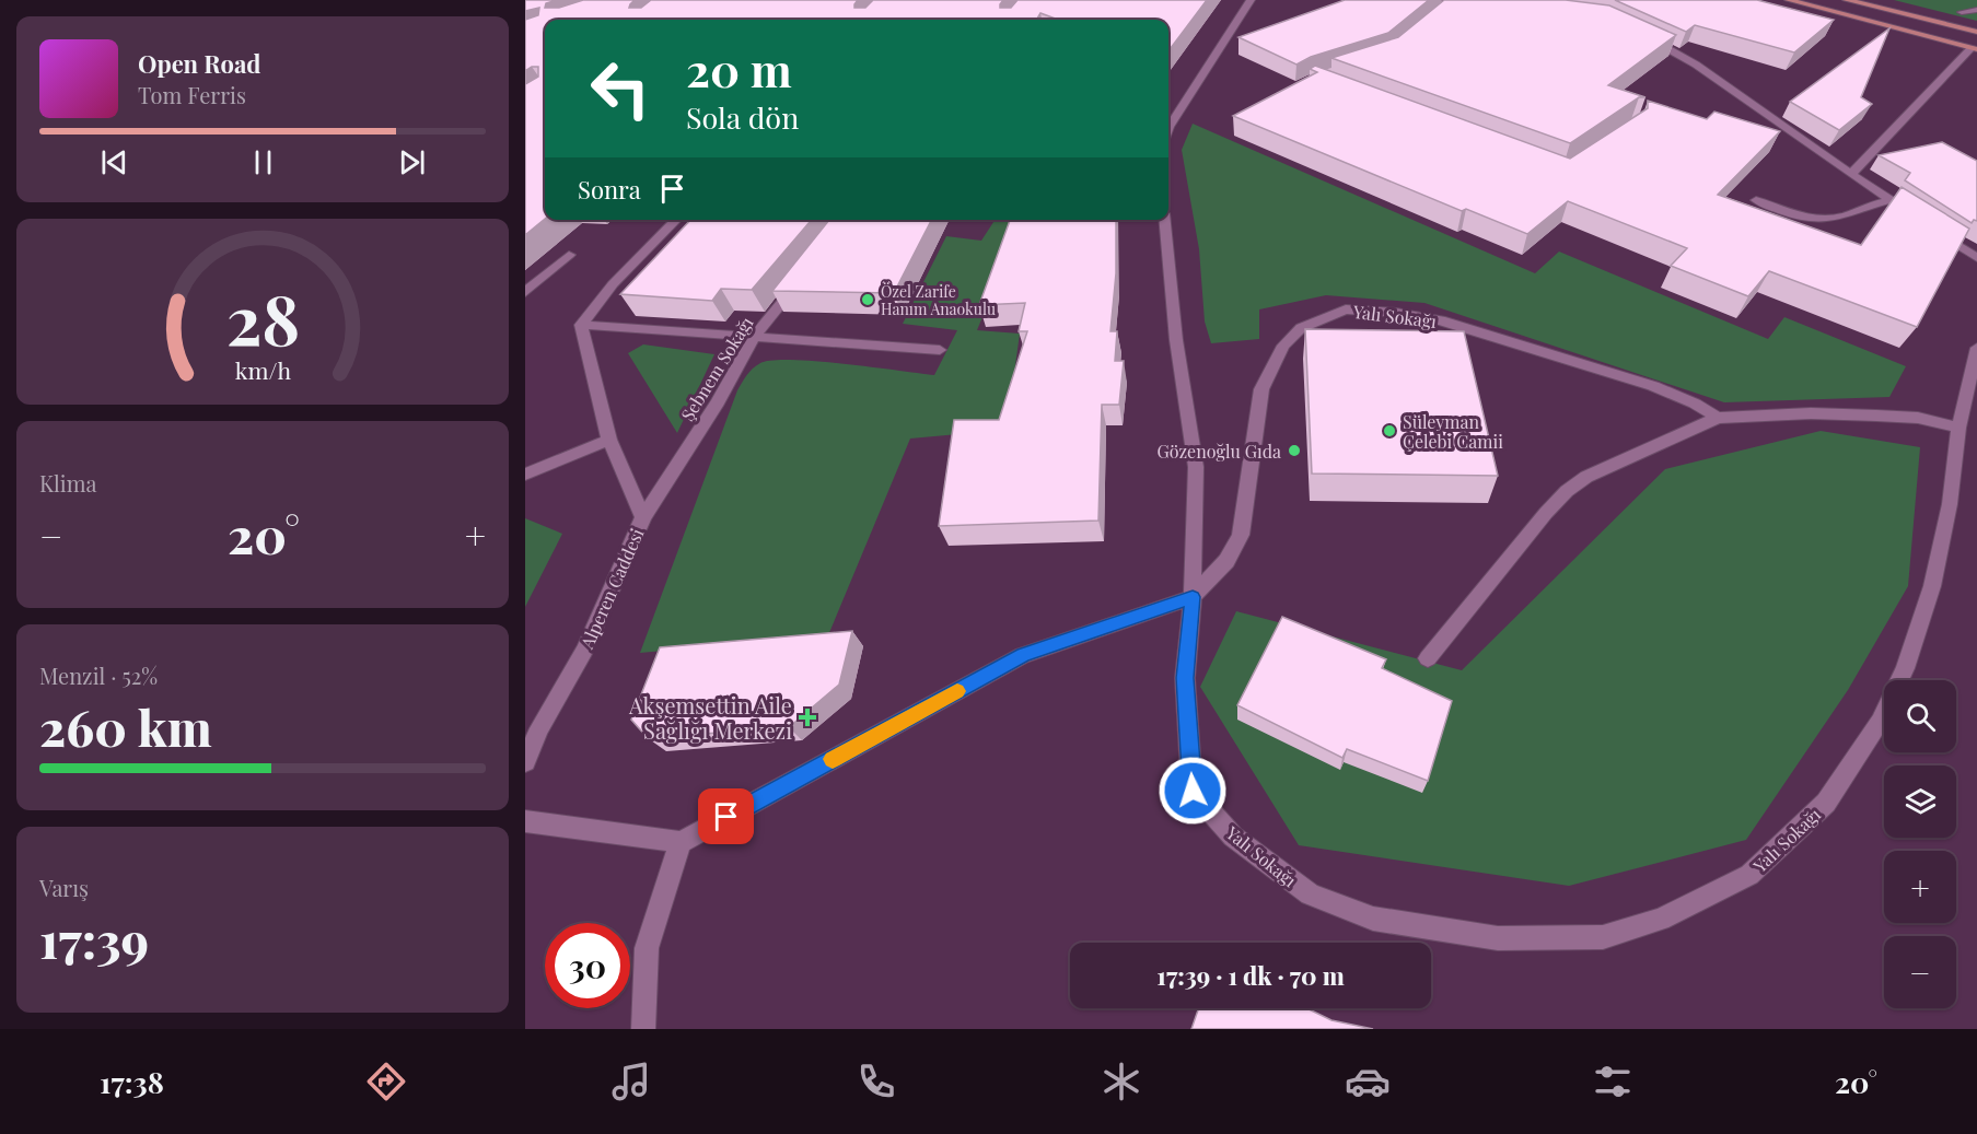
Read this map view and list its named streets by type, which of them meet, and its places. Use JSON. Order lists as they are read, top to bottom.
{
  "streets": {
    "street": ["Yalı Sokağı", "Şebnem Sokağı", "Alperen Caddesi"]
  },
  "crossings": [
    ["Şebnem Sokağı", "Alperen Caddesi"]
  ],
  "places": {
    "other": ["Özel Zarife Hanım Anaokulu", "Süleyman Çelebi Camii", "Gözenoğlu Gıda"],
    "health": ["Akşemsettin Aile Sağlığı Merkezi"]
  },
  "page": {
    "turn": ["20 m", "Sola dön"],
    "song": ["Open Road", "Tom Ferris"],
    "then": "Sonra",
    "tile": [
      "Klima",
      ["Menzil · 52%", "260 km"],
      ["Varış", "17:39"]
    ],
    "heat": ["−", "20°", "+"],
    "map_buttons": ["+", "−"],
    "limit": "30",
    "trip": "17:39 · 1 dk · 70 m",
    "tabs": ["17:38", "20°"],
    "gauge": ["28", "km/h"]
  }
}
